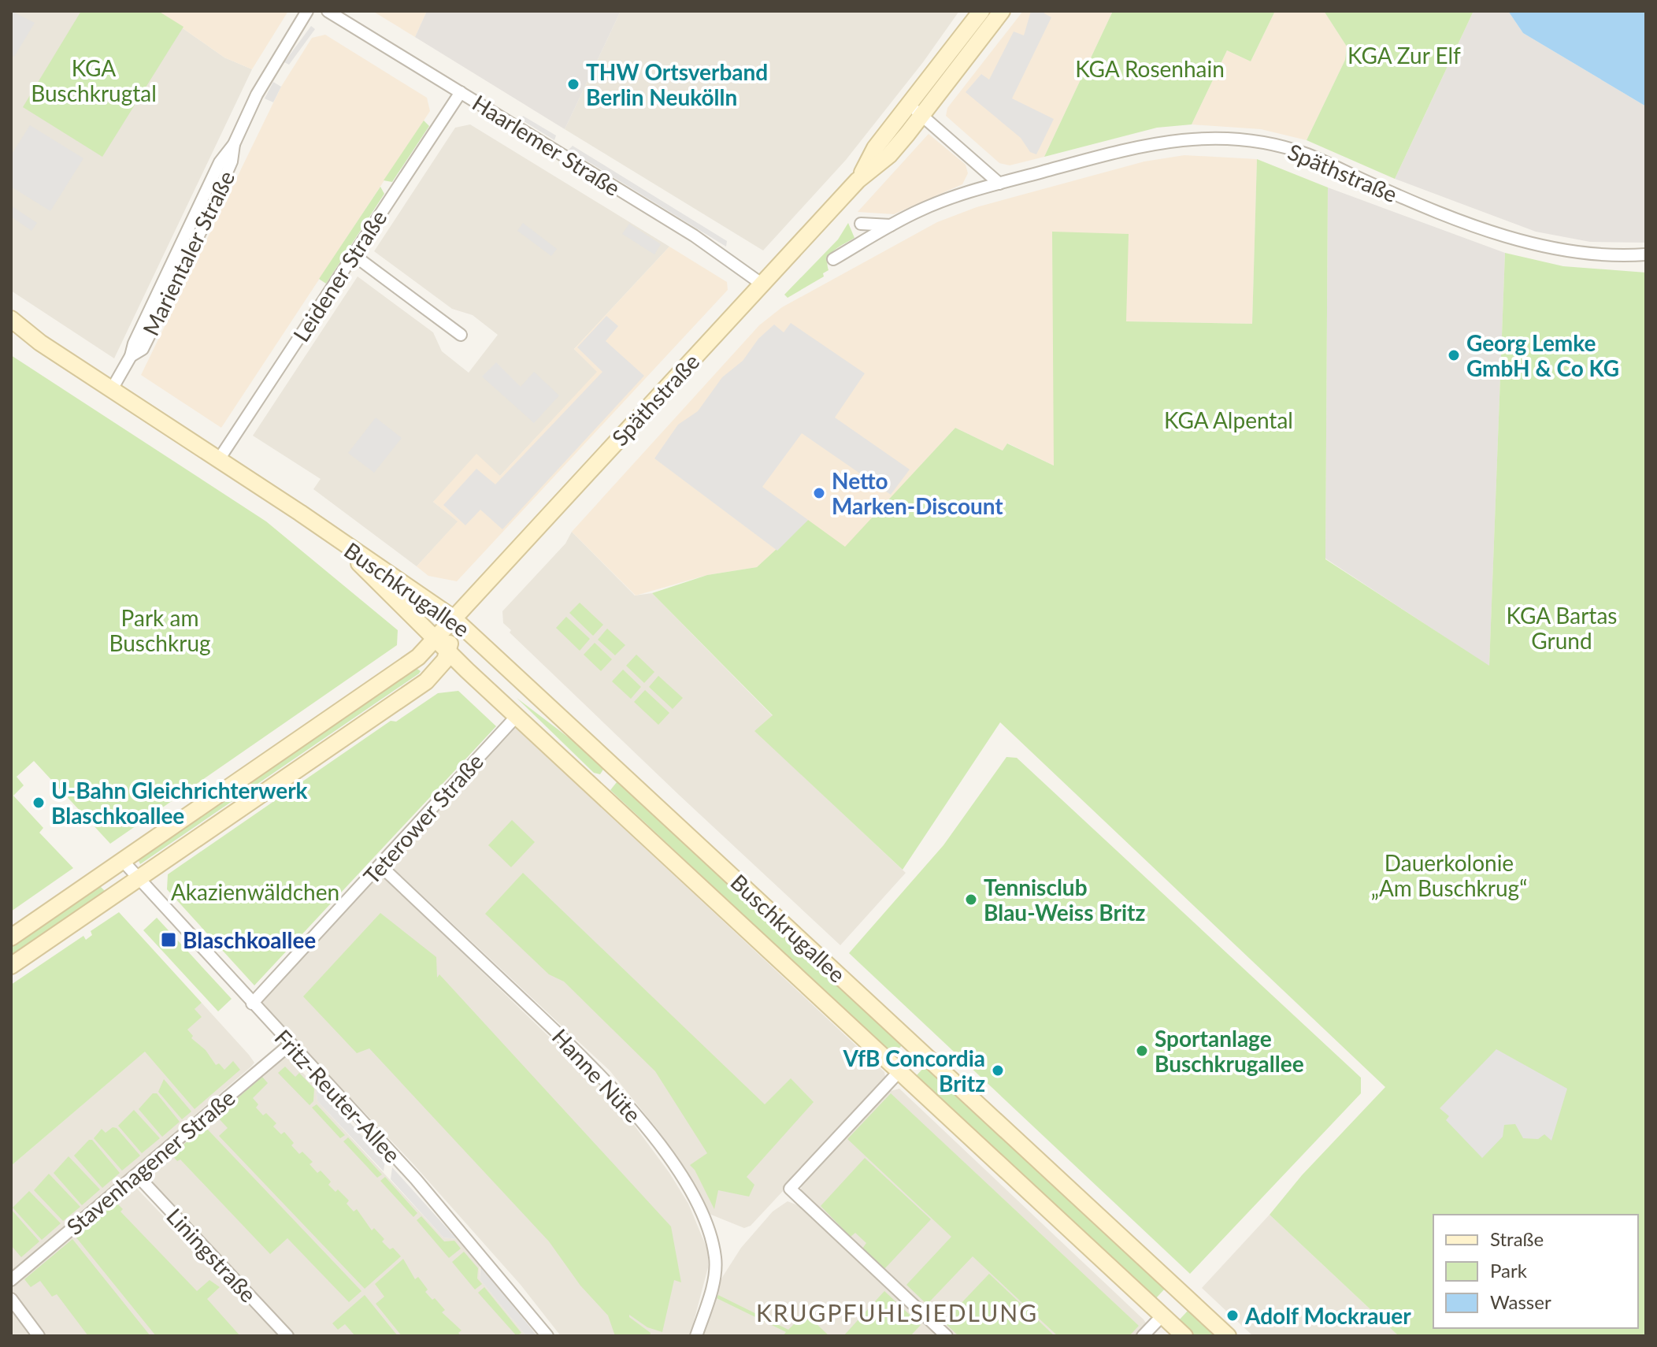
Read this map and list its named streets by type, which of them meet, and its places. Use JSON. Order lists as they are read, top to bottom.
{
  "streets": {
    "main road": ["Späthstraße", "Buschkrugallee"],
    "street": [
      "Haarlemer Straße",
      "Marientaler Straße",
      "Leidener Straße",
      "Teterower Straße",
      "Hanne Nüte",
      "Fritz-Reuter-Allee",
      "Stavenhagener Straße",
      "Liningstraße"
    ]
  },
  "crossings": [
    ["Haarlemer Straße", "Späthstraße"],
    ["Haarlemer Straße", "Leidener Straße"],
    ["Späthstraße", "Buschkrugallee"],
    ["Marientaler Straße", "Buschkrugallee"],
    ["Leidener Straße", "Buschkrugallee"],
    ["Buschkrugallee", "Teterower Straße"],
    ["Teterower Straße", "Hanne Nüte"],
    ["Teterower Straße", "Fritz-Reuter-Allee"],
    ["Fritz-Reuter-Allee", "Stavenhagener Straße"],
    ["Stavenhagener Straße", "Liningstraße"]
  ],
  "districts": ["KRUGPFUHLSIEDLUNG"],
  "parks": [
    "KGA Zur Elf",
    "KGA Buschkrugtal",
    "KGA Rosenhain",
    "KGA Alpental",
    "KGA Bartas Grund",
    "Park am Buschkrug",
    "Dauerkolonie „Am Buschkrug“",
    "Akazienwäldchen"
  ],
  "places": {
    "other": [
      "THW Ortsverband Berlin Neukölln",
      "Georg Lemke GmbH & Co KG",
      "Netto Marken-Discount",
      "U-Bahn Gleichrichterwerk Blaschkoallee",
      "Tennisclub Blau-Weiss Britz",
      "Sportanlage Buschkrugallee",
      "VfB Concordia Britz",
      "Adolf Mockrauer"
    ],
    "transit": ["Blaschkoallee"]
  },
  "legend": ["Straße", "Park", "Wasser"]
}
